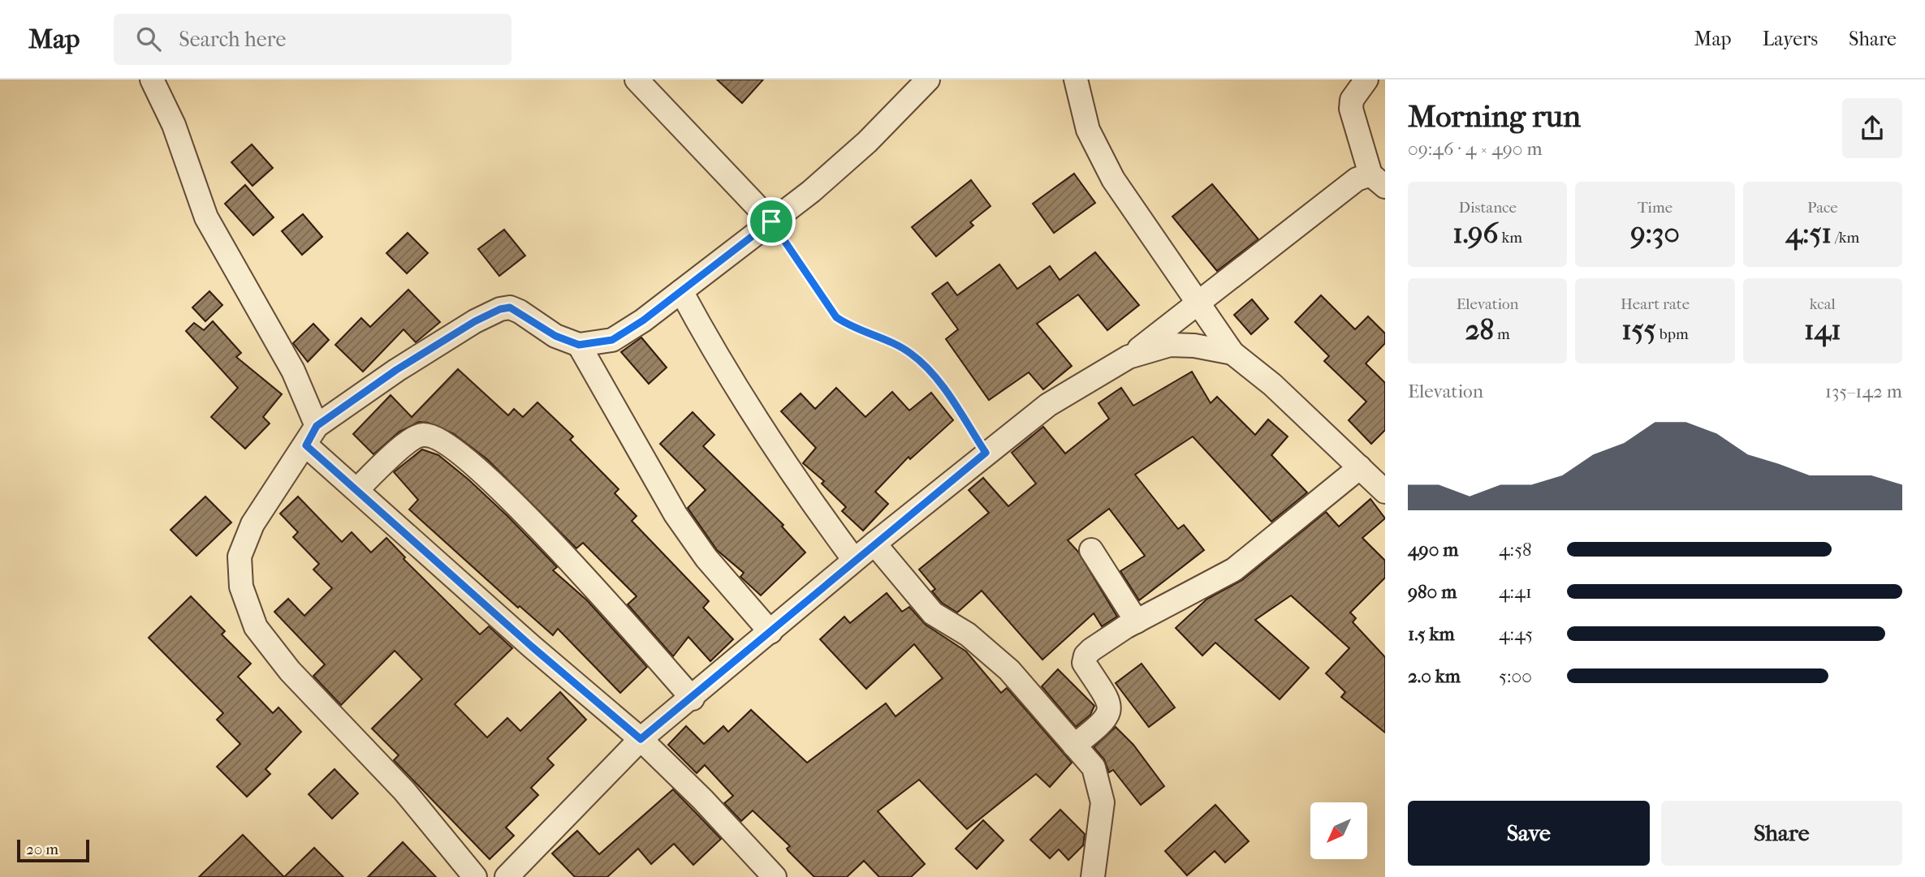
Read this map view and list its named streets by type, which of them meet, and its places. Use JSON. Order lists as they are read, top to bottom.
{
  "scale_bar": "20 m",
  "north": "bottom left",
  "page": {
    "header": "Map",
    "search": "Search here",
    "nav": ["Map", "Layers", "Share"],
    "heading": ["Morning run", "09:46 · 4 × 490 m"],
    "stats": [
      ["Distance", "1.96 km"],
      ["Time", "9:30"],
      ["Pace", "4:51 /km"],
      ["Elevation", "28 m"],
      ["Heart rate", "155 bpm"],
      ["kcal", "141"]
    ],
    "chart": ["Elevation", "135–142 m"],
    "list": [
      {
        "name": "490 m",
        "note": "4:58"
      },
      {
        "name": "980 m",
        "note": "4:41"
      },
      {
        "name": "1.5 km",
        "note": "4:45"
      },
      {
        "name": "2.0 km",
        "note": "5:00"
      }
    ],
    "buttons": ["Save", "Share"],
    "scale": "20 m"
  }
}
